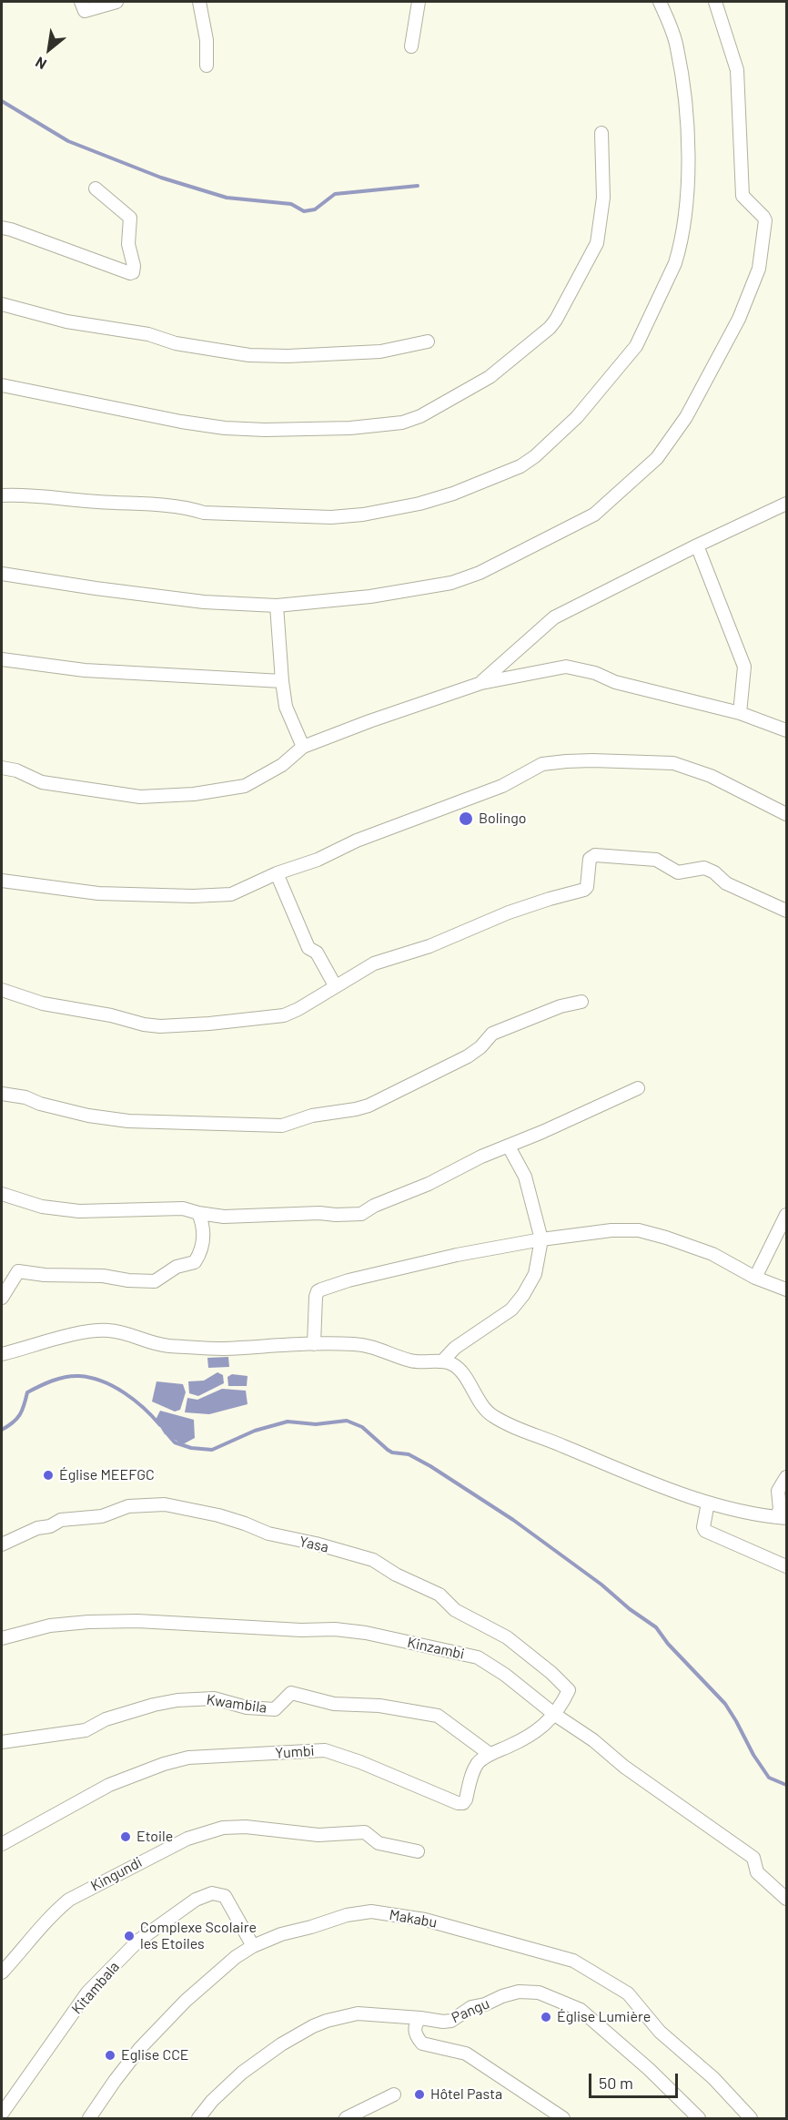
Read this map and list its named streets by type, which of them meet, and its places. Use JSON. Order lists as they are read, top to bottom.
{
  "streets": {
    "street": [
      "Yasa",
      "Kinzambi",
      "Kwambila",
      "Yumbi",
      "Kingundi",
      "Makabu",
      "Kitambala",
      "Pangu"
    ]
  },
  "crossings": [
    ["Yasa", "Kinzambi"],
    ["Yasa", "Yumbi"],
    ["Kinzambi", "Yumbi"],
    ["Kwambila", "Yumbi"],
    ["Makabu", "Kitambala"]
  ],
  "places": [
    "Bolingo",
    "Église MEEFGC",
    "Etoile",
    "Complexe Scolaire les Etoiles",
    "Église Lumière",
    "Eglise CCE",
    "Hôtel Pasta"
  ],
  "scale_bar": "50 m",
  "north": "bottom left"
}
